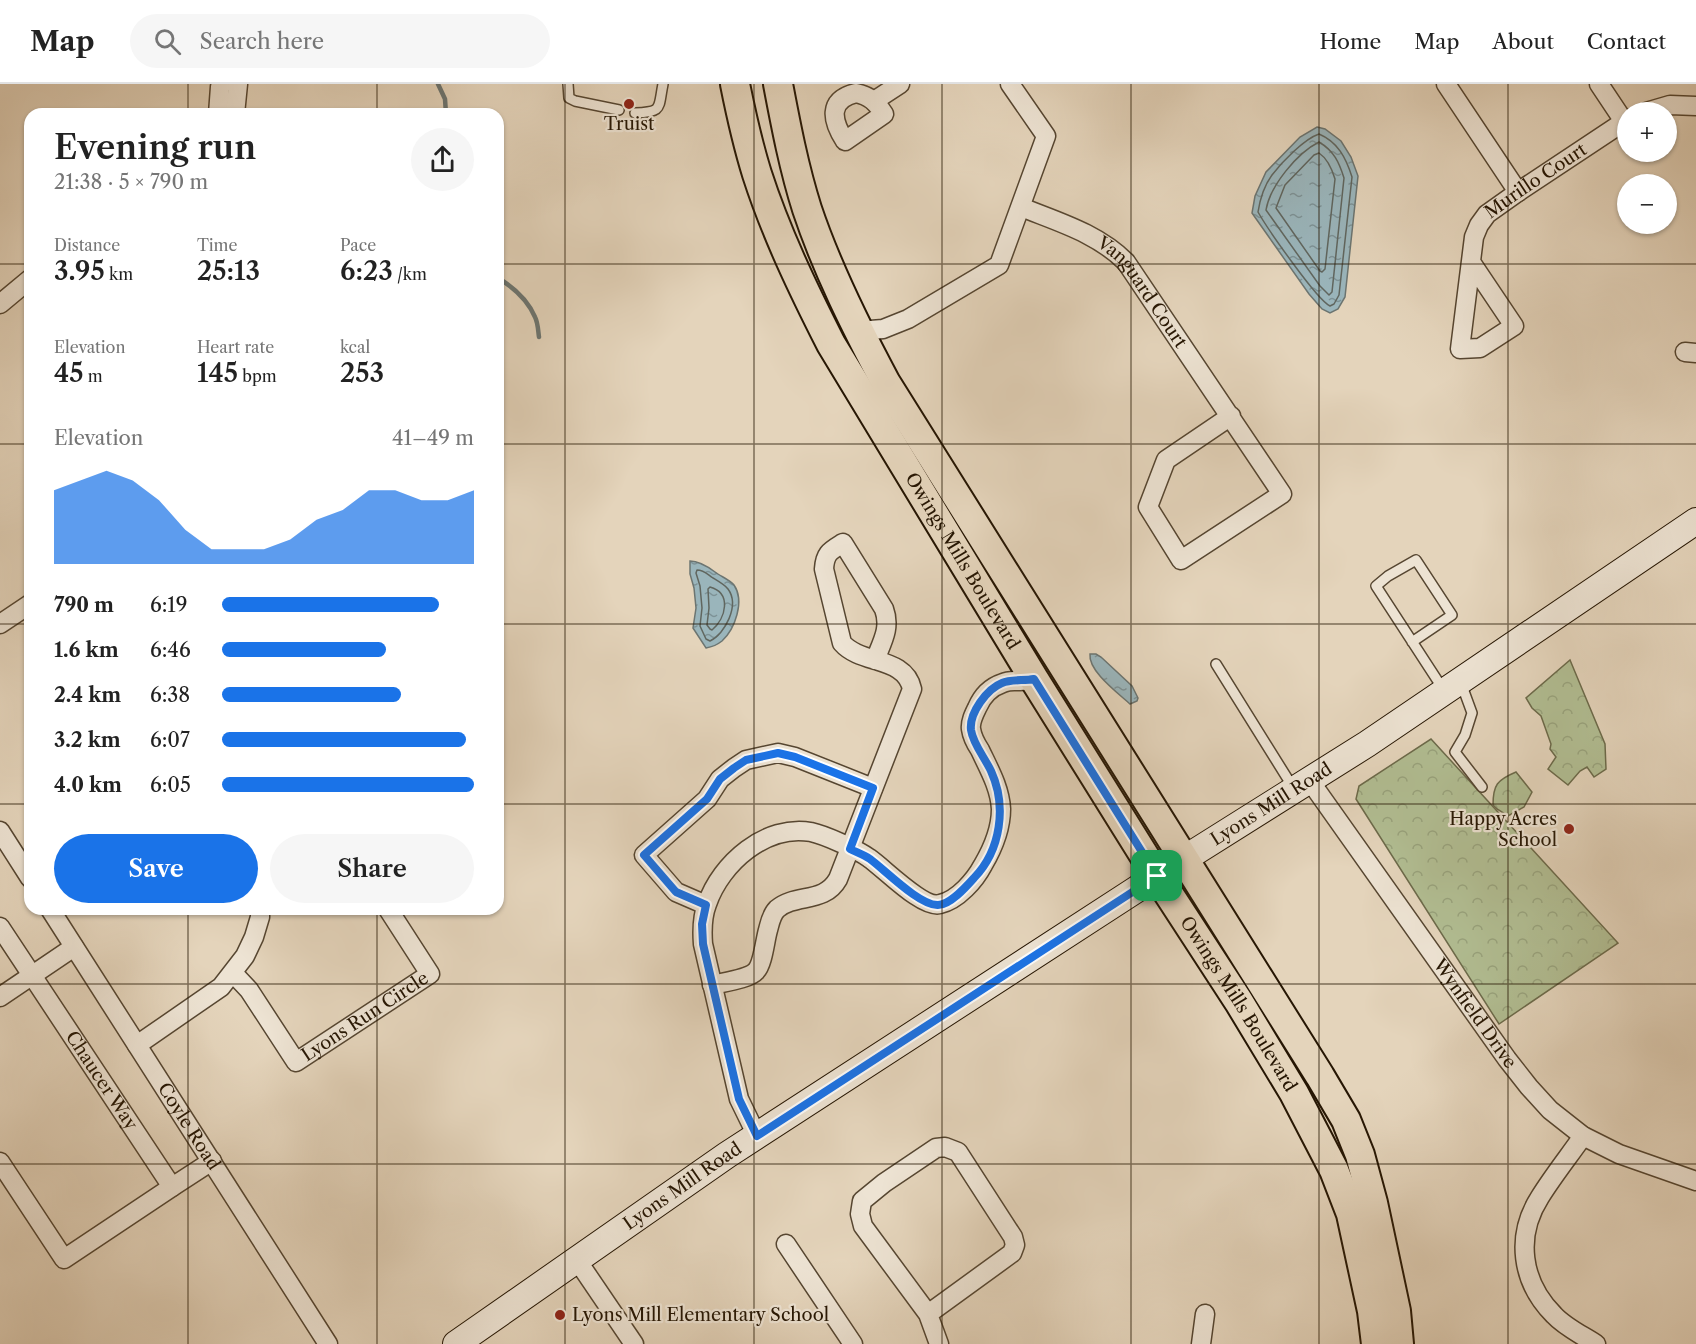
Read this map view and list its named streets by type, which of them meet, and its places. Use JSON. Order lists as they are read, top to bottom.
{
  "streets": {
    "main road": ["Owings Mills Boulevard", "Lyons Mill Road"],
    "street": [
      "Murillo Court",
      "Vanguard Court",
      "Wynfield Drive",
      "Lyons Run Circle",
      "Chaucer Way",
      "Coyle Road"
    ]
  },
  "crossings": [
    ["Owings Mills Boulevard", "Lyons Mill Road"],
    ["Lyons Mill Road", "Wynfield Drive"]
  ],
  "places": ["Truist", "Happy Acres School", "Lyons Mill Elementary School"],
  "page": {
    "header": "Map",
    "search": "Search here",
    "nav": [
      "Home",
      "Map",
      "About",
      "Contact"
    ],
    "map_buttons": ["+", "−"],
    "heading": ["Evening run", "21:38 · 5 × 790 m"],
    "stats": [
      ["Distance", "3.95 km"],
      ["Time", "25:13"],
      ["Pace", "6:23 /km"],
      ["Elevation", "45 m"],
      ["Heart rate", "145 bpm"],
      ["kcal", "253"]
    ],
    "chart": ["Elevation", "41–49 m"],
    "list": [
      {
        "name": "790 m",
        "note": "6:19"
      },
      {
        "name": "1.6 km",
        "note": "6:46"
      },
      {
        "name": "2.4 km",
        "note": "6:38"
      },
      {
        "name": "3.2 km",
        "note": "6:07"
      },
      {
        "name": "4.0 km",
        "note": "6:05"
      }
    ],
    "buttons": ["Save", "Share"]
  }
}
